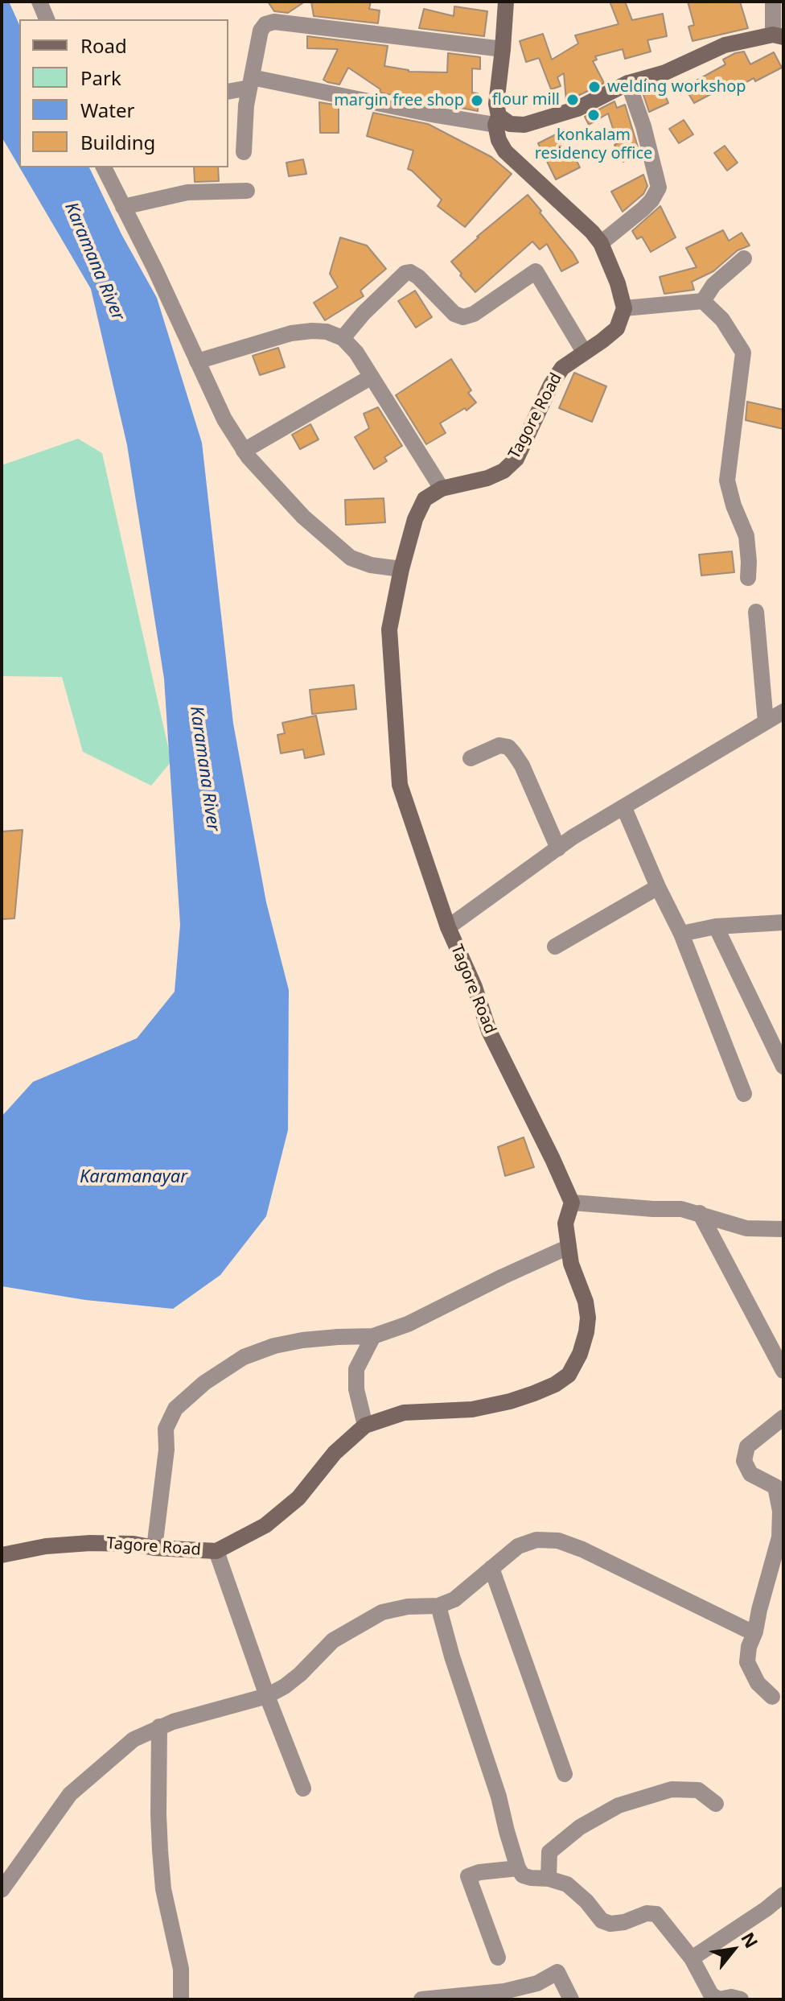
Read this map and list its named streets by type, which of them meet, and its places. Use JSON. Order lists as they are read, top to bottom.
{
  "streets": {
    "street": ["Tagore Road"]
  },
  "water": ["Karamana River", "Karamanayar"],
  "places": [
    "welding workshop",
    "flour mill",
    "margin free shop",
    "konkalam residency office"
  ],
  "legend": [
    "Road",
    "Park",
    "Water",
    "Building"
  ],
  "north": "top right"
}
